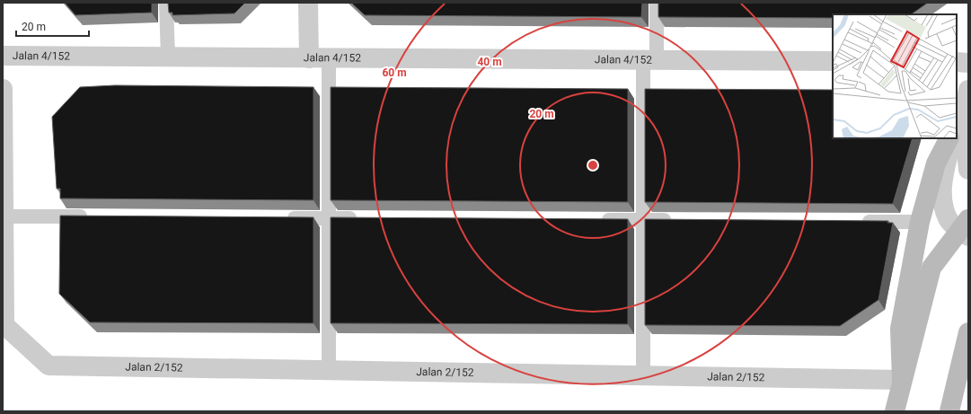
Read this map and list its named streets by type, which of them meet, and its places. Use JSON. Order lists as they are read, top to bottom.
{
  "streets": {
    "street": ["Jalan 4/152", "Jalan 2/152"]
  },
  "scale_bar": "20 m",
  "rings": ["40 m", "60 m", "20 m"]
}
